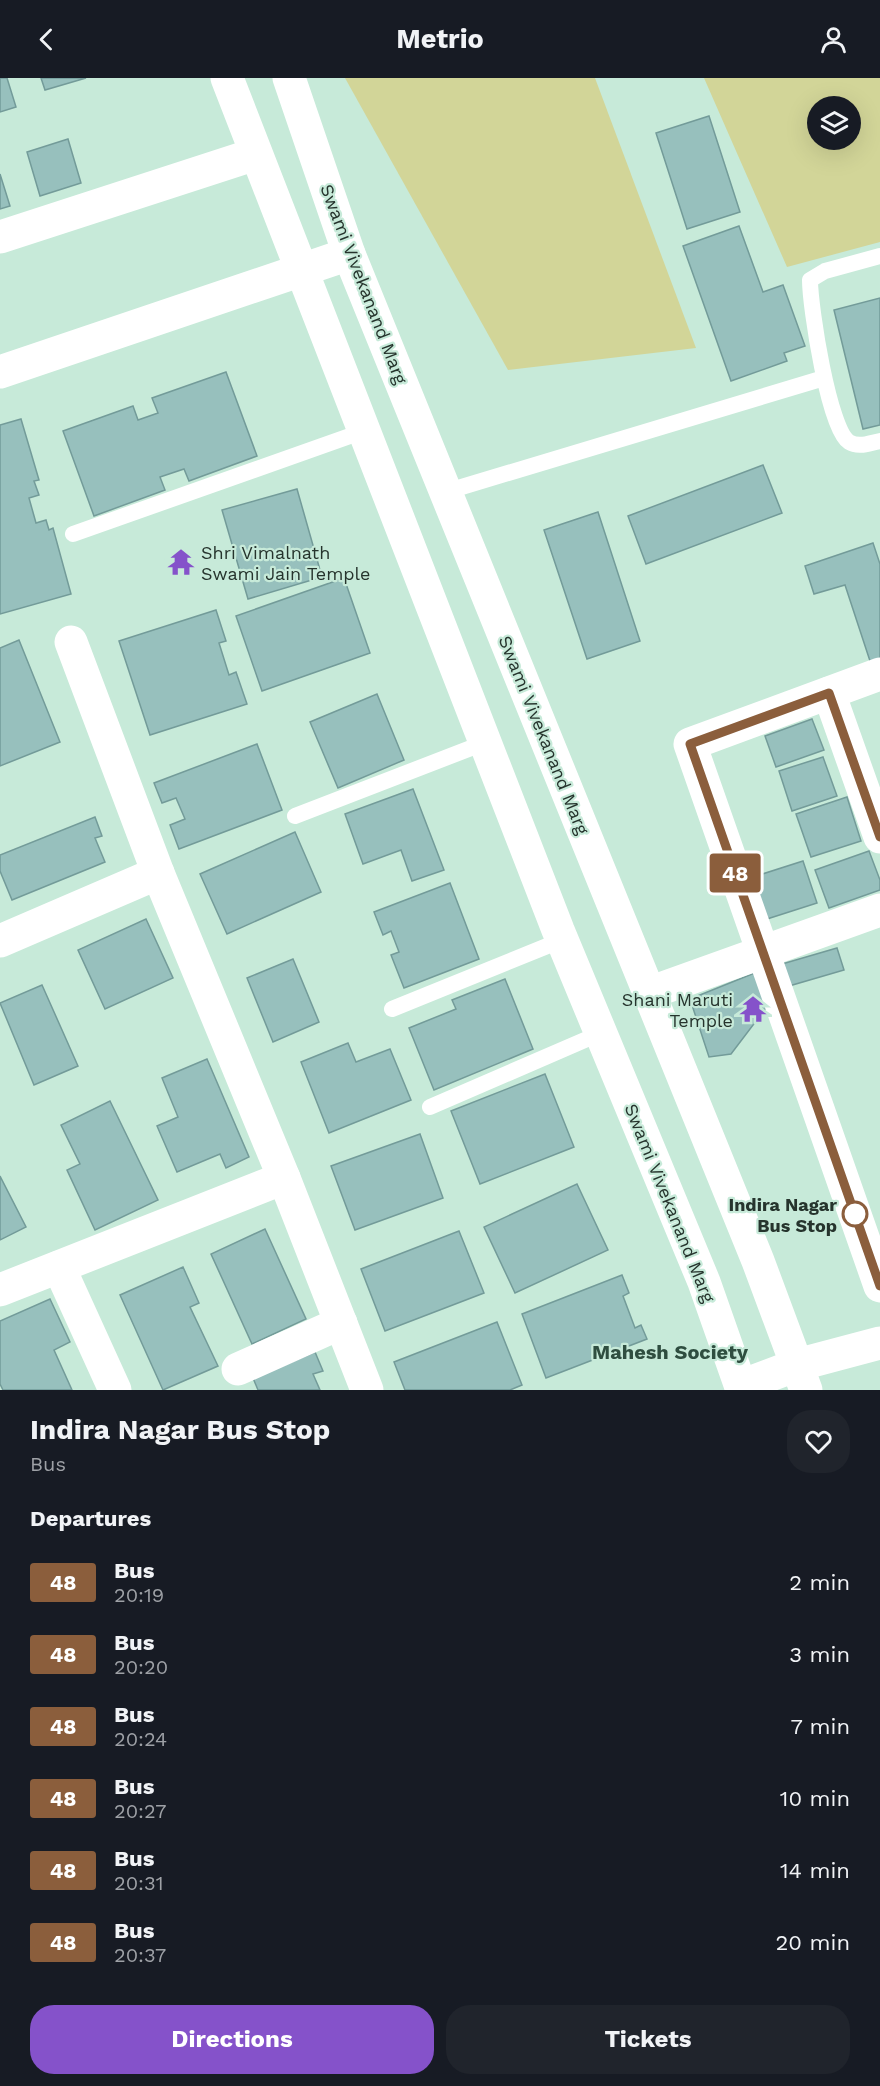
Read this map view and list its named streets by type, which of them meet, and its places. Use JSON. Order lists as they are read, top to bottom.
{
  "streets": {
    "street": ["Swami Vivekanand Marg"]
  },
  "districts": ["Mahesh Society"],
  "places": {
    "temple": ["Shri Vimalnath Swami Jain Temple", "Shani Maruti Temple"],
    "other": ["Indira Nagar Bus Stop"]
  },
  "lines": ["bus line 48"],
  "page": {
    "header": "Metrio",
    "on_map": "48",
    "heading": [
      ["Indira Nagar Bus Stop", "Bus"],
      "Departures"
    ],
    "list": [
      {
        "mark": "48",
        "name": "Bus",
        "note": "20:19",
        "value": "2 min"
      },
      {
        "mark": "48",
        "name": "Bus",
        "note": "20:20",
        "value": "3 min"
      },
      {
        "mark": "48",
        "name": "Bus",
        "note": "20:24",
        "value": "7 min"
      },
      {
        "mark": "48",
        "name": "Bus",
        "note": "20:27",
        "value": "10 min"
      },
      {
        "mark": "48",
        "name": "Bus",
        "note": "20:31",
        "value": "14 min"
      },
      {
        "mark": "48",
        "name": "Bus",
        "note": "20:37",
        "value": "20 min"
      }
    ],
    "buttons": ["Directions", "Tickets"]
  }
}
